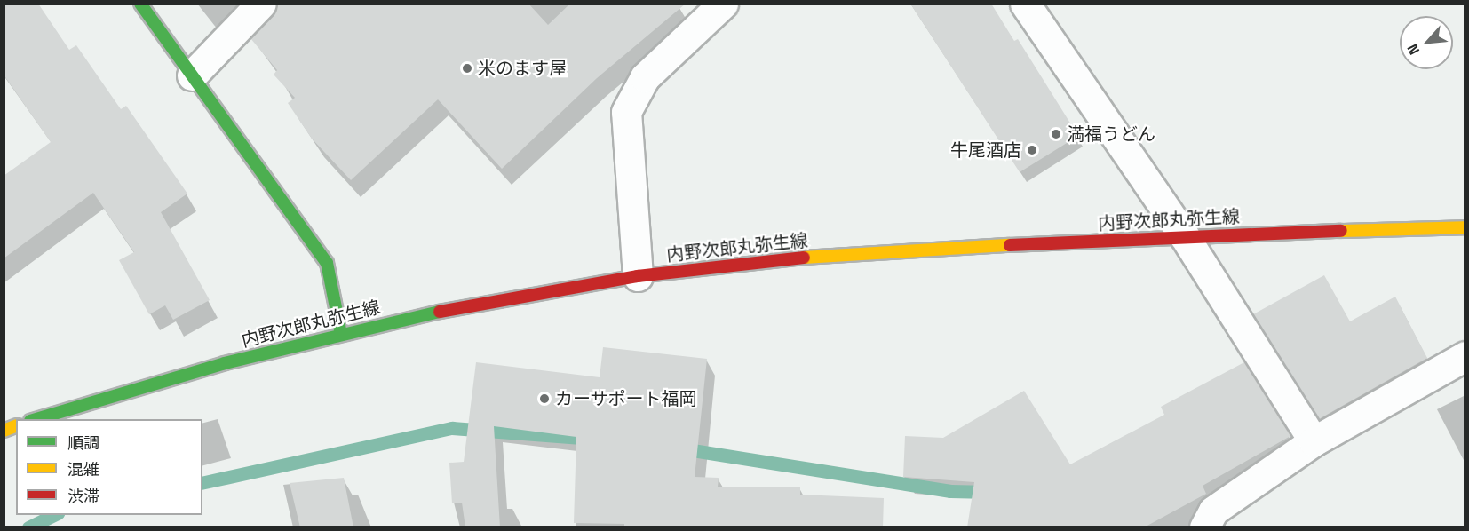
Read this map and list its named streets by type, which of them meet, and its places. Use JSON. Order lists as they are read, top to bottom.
{
  "streets": {
    "main road": ["内野次郎丸弥生線"]
  },
  "places": [
    "米のます屋",
    "満福うどん",
    "牛尾酒店",
    "カーサポート福岡"
  ],
  "legend": ["順調", "混雑", "渋滞"],
  "north": "bottom left"
}
